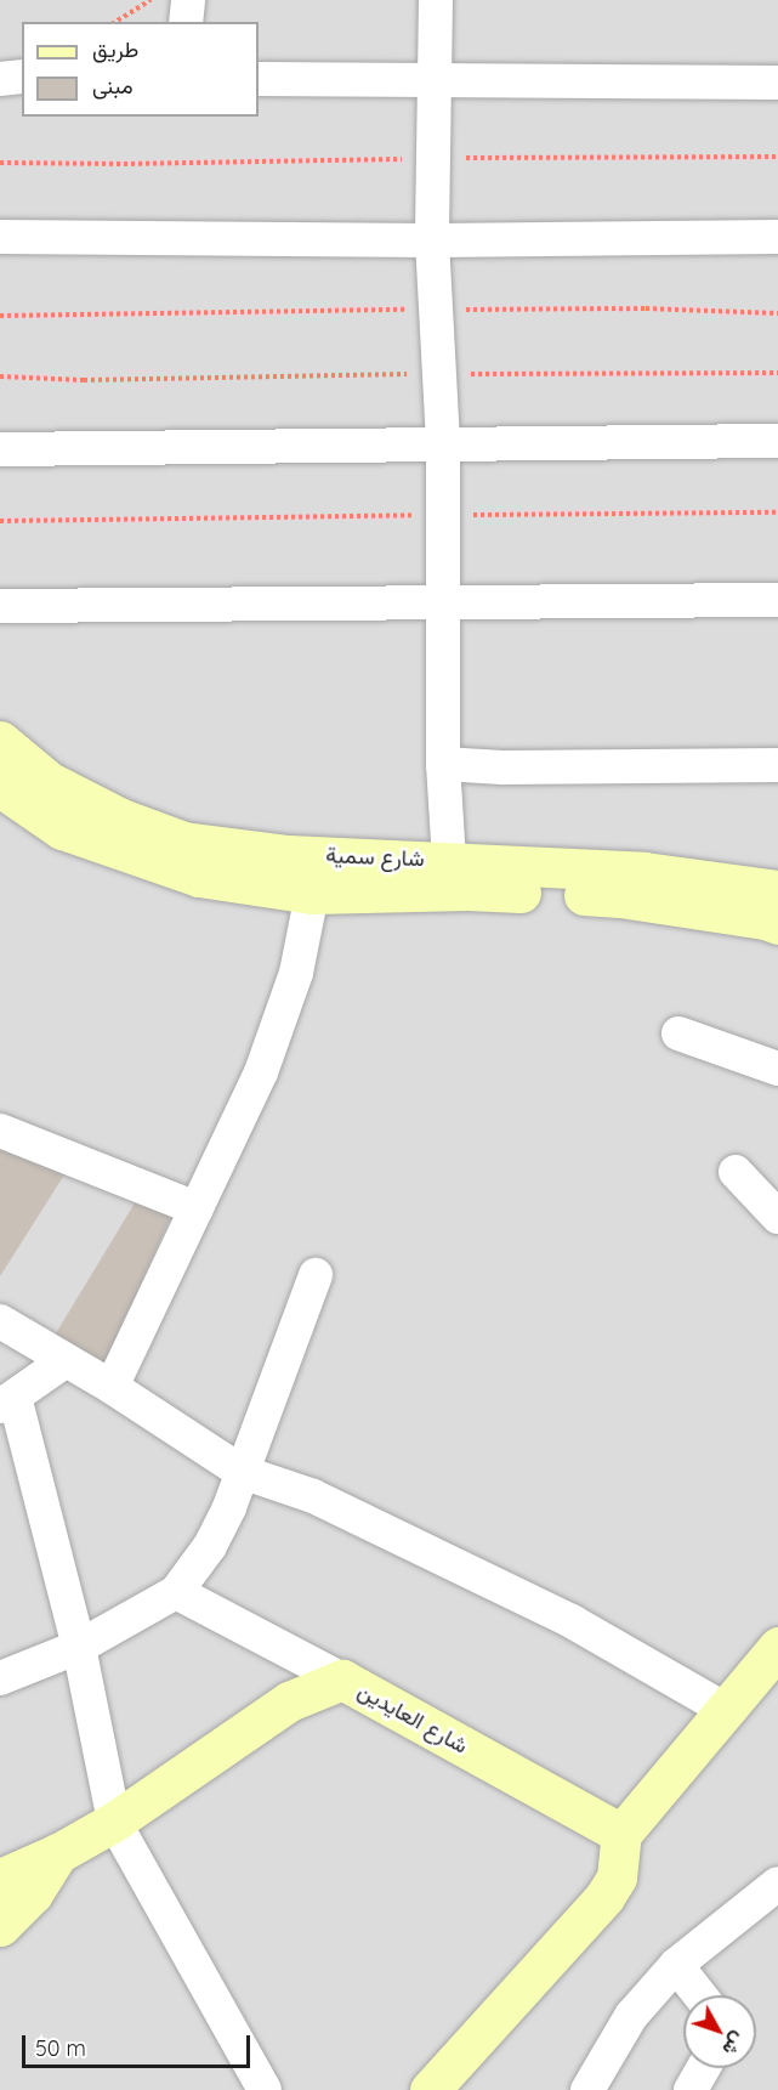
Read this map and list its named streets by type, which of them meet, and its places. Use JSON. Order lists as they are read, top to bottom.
{
  "streets": {
    "street": ["شارع سمية", "شارع العايدين"]
  },
  "legend": ["طريق", "مبنى"],
  "scale_bar": "50 m",
  "north": "bottom right"
}
